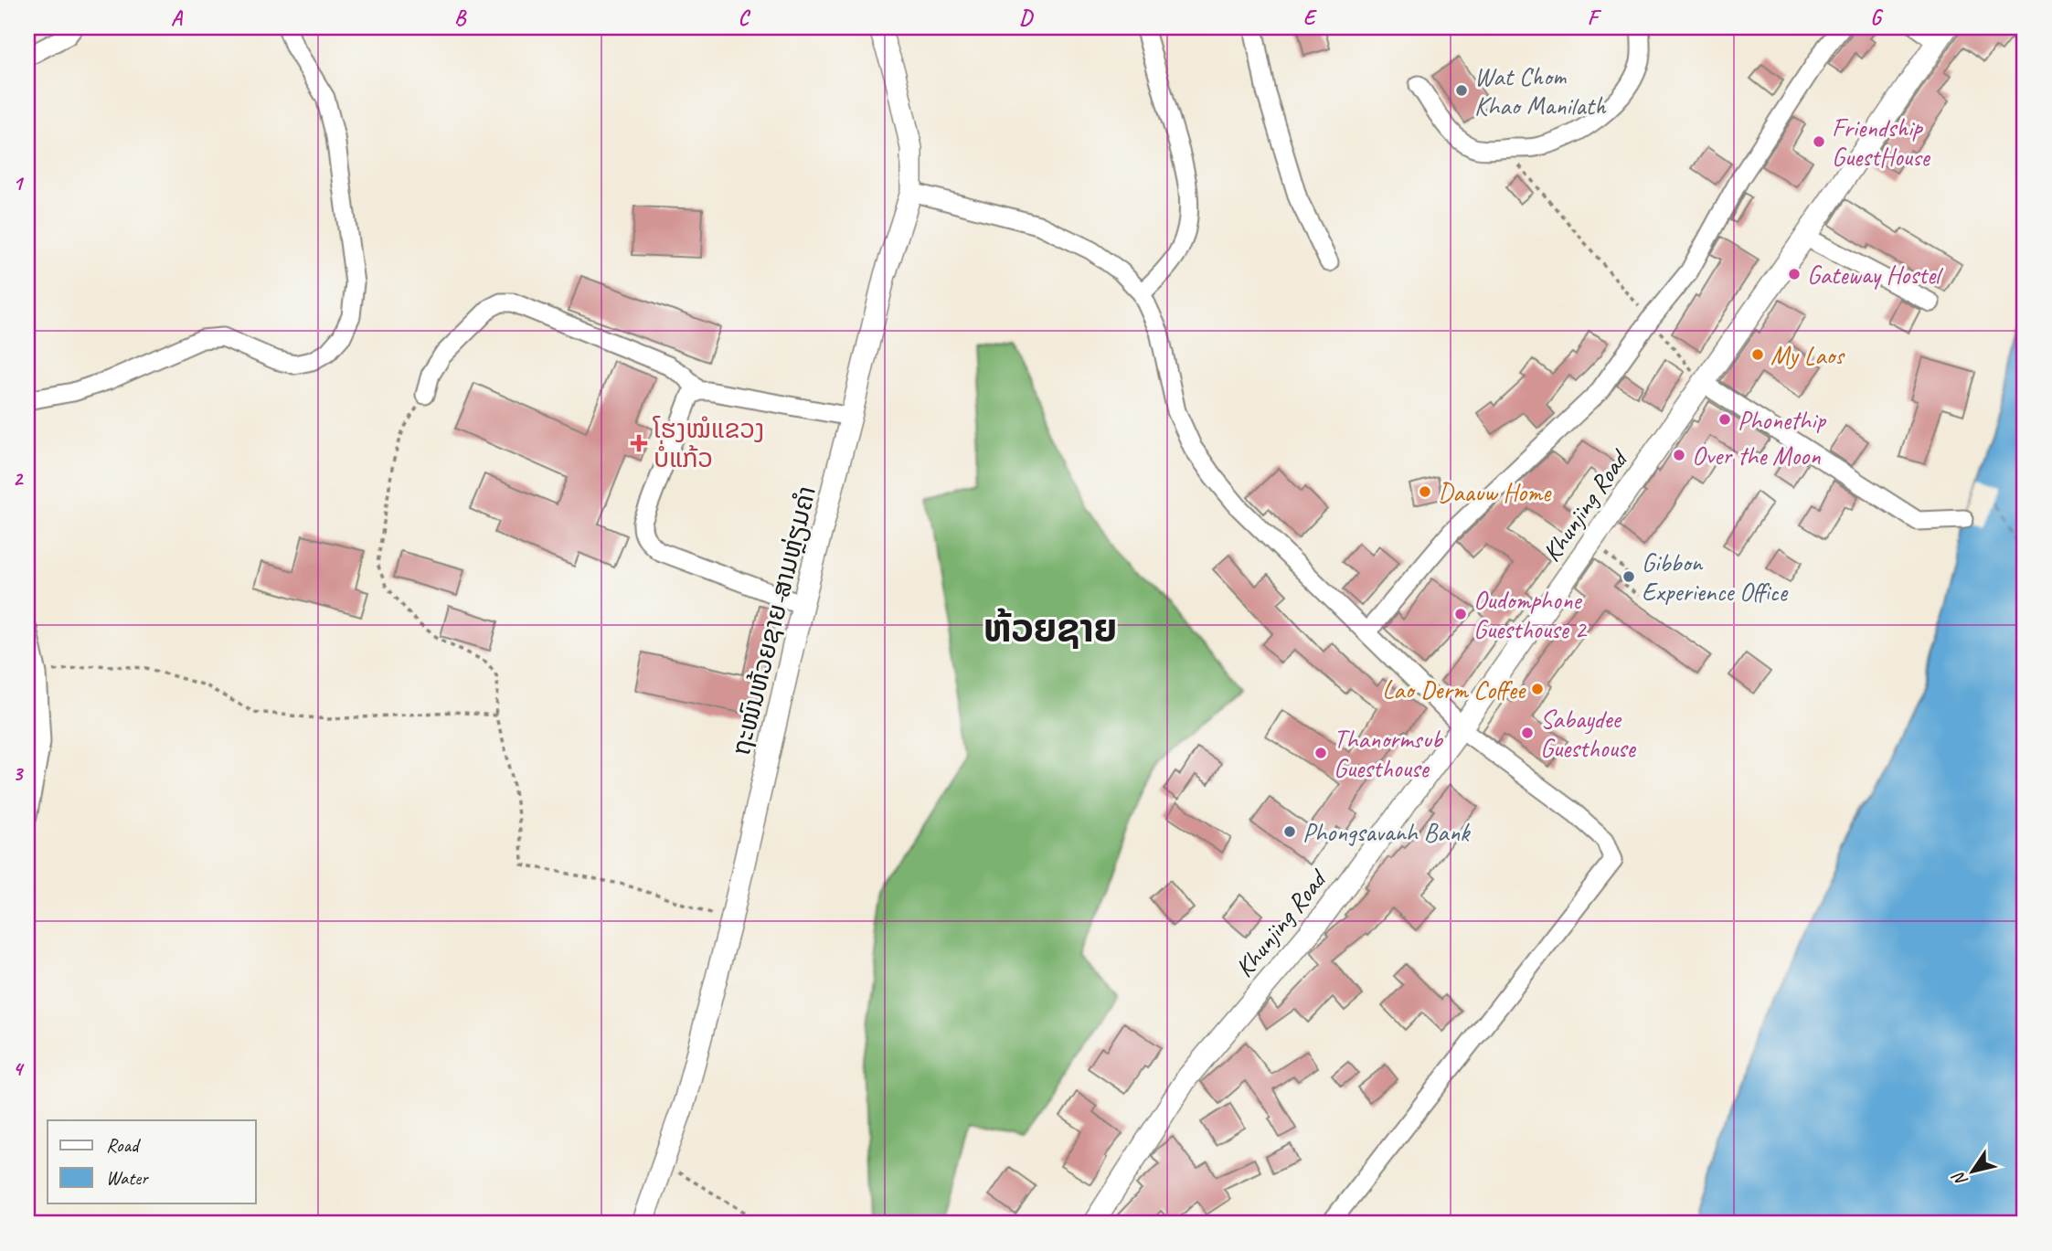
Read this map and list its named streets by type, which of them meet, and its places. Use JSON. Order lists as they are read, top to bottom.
{
  "streets": {
    "main road": ["Khunjing Road", "ຖະໜົນຫ້ວຍຊາຍ-ສາມຫຼ່ຽມຄຳ"]
  },
  "districts": ["ຫ້ວຍຊາຍ"],
  "places": {
    "other": [
      "Wat Chom Khao Manilath",
      "Friendship GuestHouse",
      "Gateway Hostel",
      "My Laos",
      "Phonethip",
      "Over the Moon",
      "Daauw Home",
      "Gibbon Experience Office",
      "Oudomphone Guesthouse 2",
      "Lao Derm Coffee",
      "Sabaydee Guesthouse",
      "Thanormsub Guesthouse",
      "Phongsavanh Bank"
    ],
    "health": ["ໂຮງໝໍແຂວງ ບໍ່ແກ້ວ"]
  },
  "legend": ["Road", "Water"],
  "north": "bottom left",
  "grid": {
    "columns": [
      "A",
      "B",
      "C",
      "D",
      "E",
      "F",
      "G"
    ],
    "rows": [
      "1",
      "2",
      "3",
      "4"
    ]
  }
}
